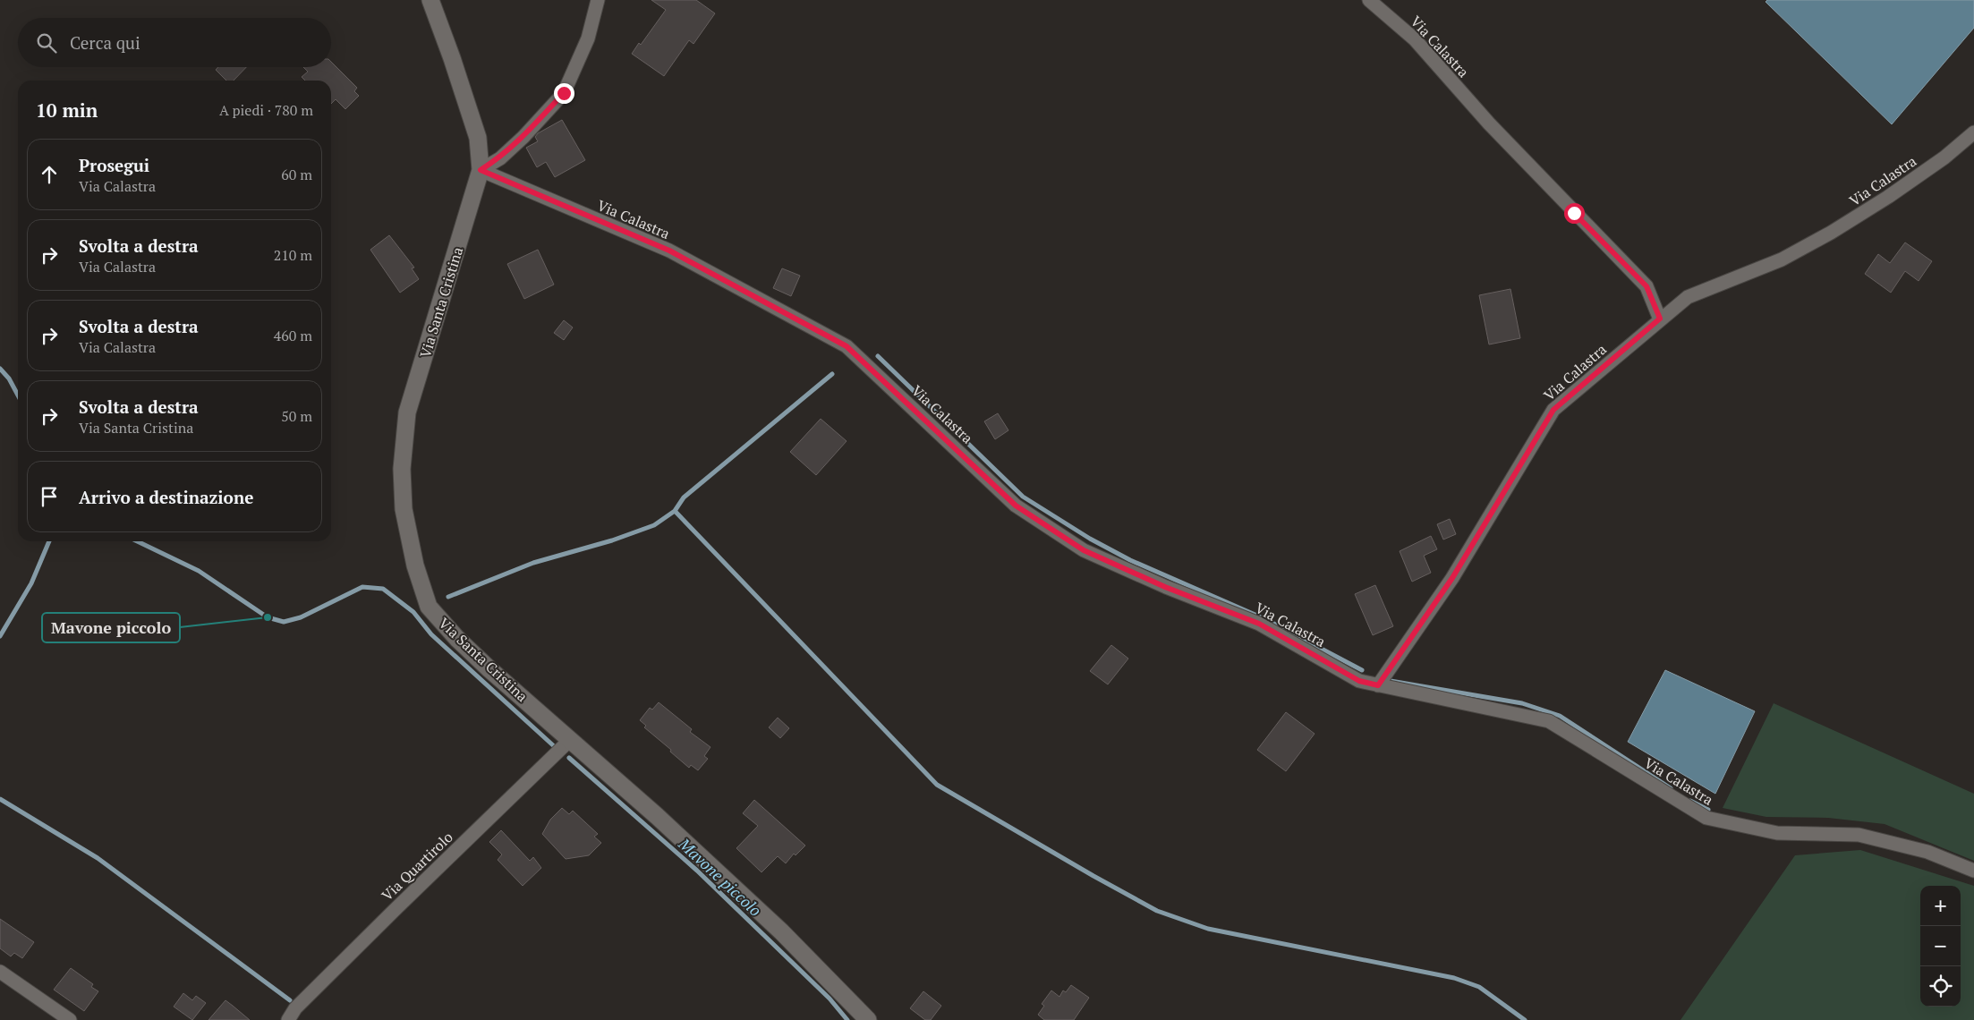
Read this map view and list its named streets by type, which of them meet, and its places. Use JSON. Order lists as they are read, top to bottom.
{
  "streets": {
    "street": ["Via Calastra", "Via Santa Cristina", "Via Quartirolo"]
  },
  "crossings": [
    ["Via Calastra", "Via Santa Cristina"],
    ["Via Santa Cristina", "Via Quartirolo"]
  ],
  "water": ["Mavone piccolo"],
  "places": ["Mavone piccolo"],
  "page": {
    "search": "Cerca qui",
    "heading": ["10 min", "A piedi · 780 m"],
    "list": [
      ["Prosegui", "Via Calastra", "60 m"],
      ["Svolta a destra", "Via Calastra", "210 m"],
      ["Svolta a destra", "Via Calastra", "460 m"],
      ["Svolta a destra", "Via Santa Cristina", "50 m"],
      "Arrivo a destinazione"
    ],
    "map_buttons": ["+", "−"]
  }
}
